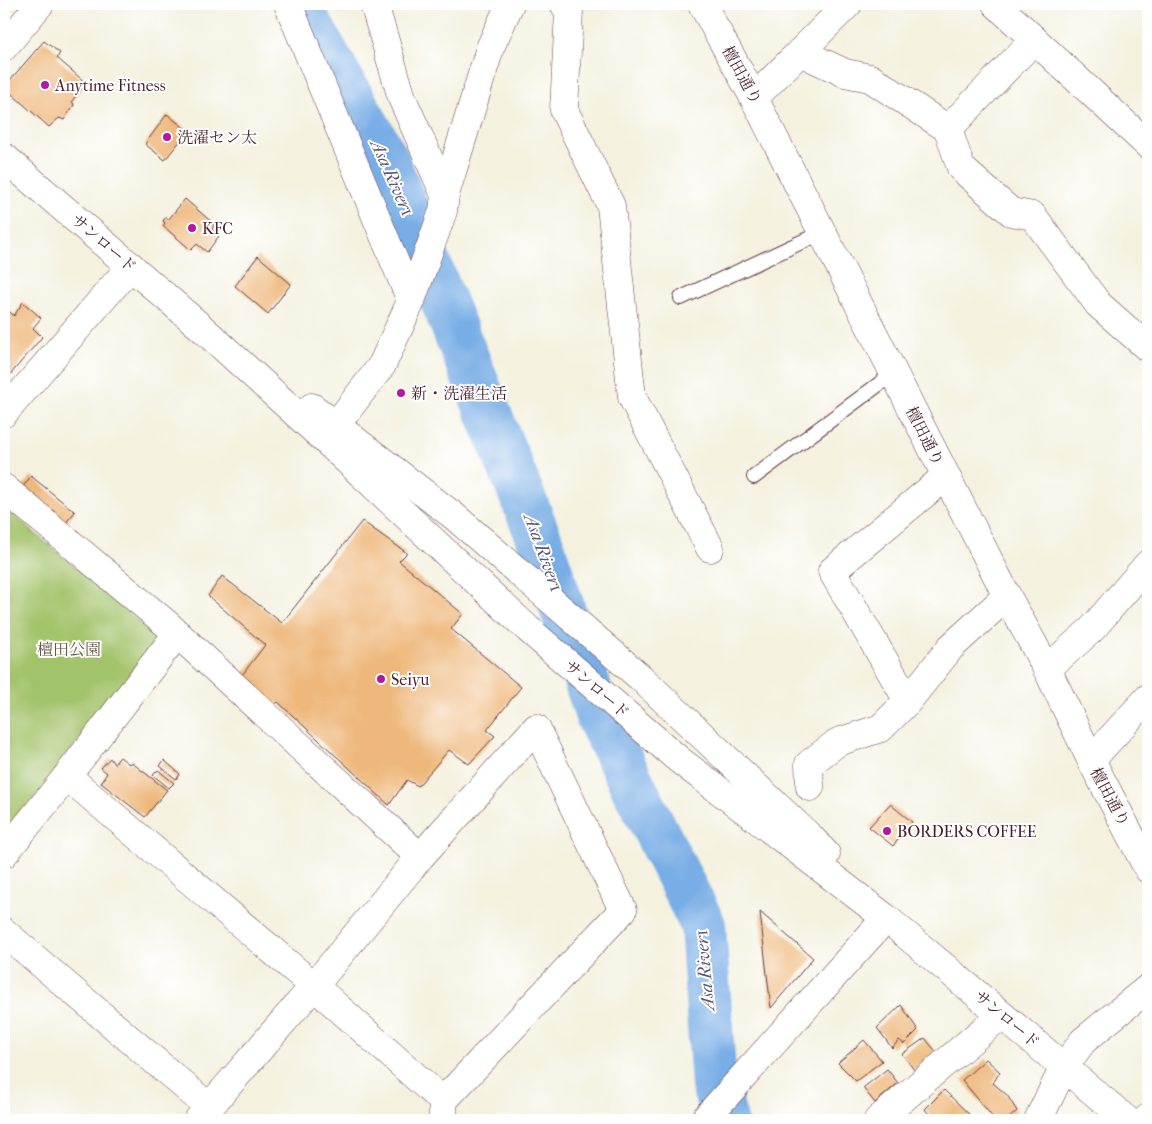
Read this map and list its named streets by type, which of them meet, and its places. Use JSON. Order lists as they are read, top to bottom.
{
  "streets": {
    "street": ["檀田通り", "サンロード"]
  },
  "water": ["Asa River1"],
  "parks": ["檀田公園"],
  "places": [
    "Anytime Fitness",
    "洗濯セン太",
    "KFC",
    "新・洗濯生活",
    "Seiyu",
    "BORDERS COFFEE"
  ]
}
